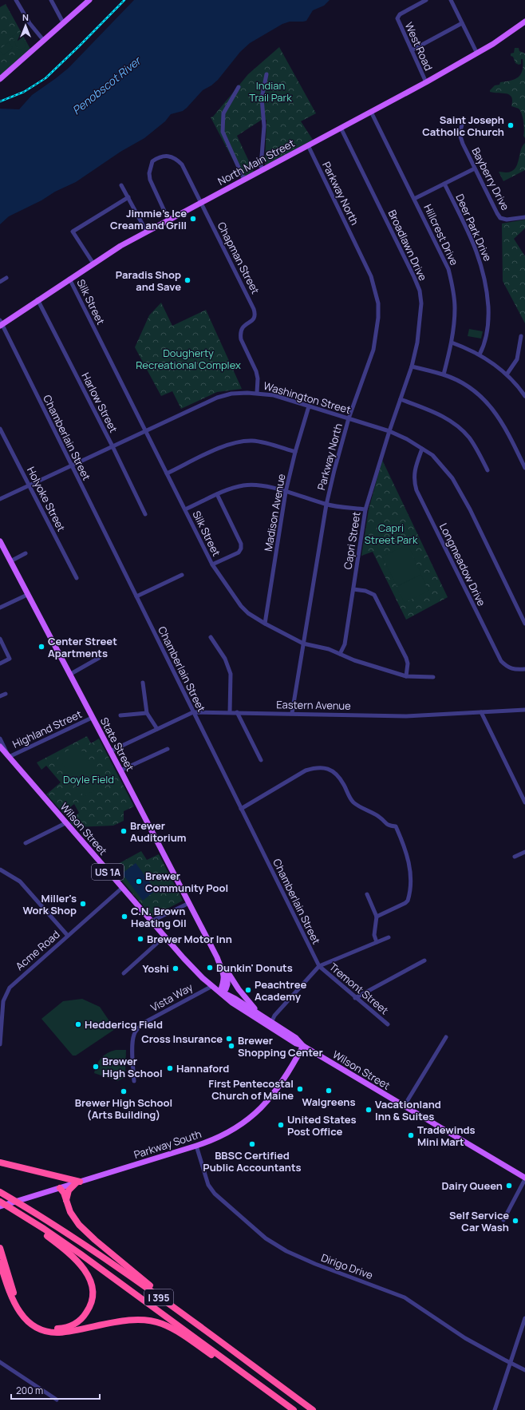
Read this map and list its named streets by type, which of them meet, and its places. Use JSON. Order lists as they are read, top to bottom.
{
  "streets": {
    "highway": ["I 395"],
    "main road": [
      "North Main Street",
      "State Street",
      "Wilson Street",
      "US 1A",
      "Parkway South"
    ],
    "street": [
      "West Road",
      "Bayberry Drive",
      "Parkway North",
      "Deer Park Drive",
      "Hillcrest Drive",
      "Broadlawn Drive",
      "Chapman Street",
      "Silk Street",
      "Washington Street",
      "Harlow Street",
      "Chamberlain Street",
      "Holyoke Street",
      "Madison Avenue",
      "Capri Street",
      "Longmeadow Drive",
      "Eastern Avenue",
      "Highland Street",
      "Acme Road",
      "Tremont Street",
      "Vista Way",
      "Dirigo Drive"
    ]
  },
  "crossings": [
    ["West Road", "North Main Street"],
    ["North Main Street", "Parkway North"],
    ["North Main Street", "Hillcrest Drive"],
    ["North Main Street", "Broadlawn Drive"],
    ["North Main Street", "Chapman Street"],
    ["North Main Street", "Silk Street"],
    ["North Main Street", "Harlow Street"],
    ["North Main Street", "Chamberlain Street"],
    ["Parkway North", "Silk Street"],
    ["Parkway North", "Washington Street"],
    ["Parkway North", "Eastern Avenue"],
    ["Broadlawn Drive", "Washington Street"],
    ["Broadlawn Drive", "Capri Street"],
    ["Chapman Street", "Washington Street"],
    ["Silk Street", "Washington Street"],
    ["Silk Street", "Madison Avenue"],
    ["Silk Street", "Capri Street"],
    ["Washington Street", "Harlow Street"],
    ["Washington Street", "Chamberlain Street"],
    ["Washington Street", "Holyoke Street"],
    ["Washington Street", "Madison Avenue"],
    ["Washington Street", "Capri Street"],
    ["Washington Street", "Longmeadow Drive"],
    ["Chamberlain Street", "Eastern Avenue"],
    ["Chamberlain Street", "Tremont Street"],
    ["Eastern Avenue", "State Street"],
    ["Highland Street", "State Street"],
    ["Highland Street", "Wilson Street"],
    ["State Street", "Wilson Street"],
    ["Wilson Street", "Acme Road"],
    ["Wilson Street", "Vista Way"],
    ["Wilson Street", "Parkway South"],
    ["Parkway South", "Dirigo Drive"]
  ],
  "water": ["Penobscot River"],
  "parks": [
    "Indian Trail Park",
    "Dougherty Recreational Complex",
    "Capri Street Park",
    "Doyle Field"
  ],
  "places": [
    "Saint Joseph Catholic Church",
    "Jimmie's Ice Cream and Grill",
    "Paradis Shop and Save",
    "Center Street Apartments",
    "Brewer Auditorium",
    "Brewer Community Pool",
    "Miller's Work Shop",
    "C.N. Brown Heating Oil",
    "Brewer Motor Inn",
    "Dunkin' Donuts",
    "Yoshi",
    "Peachtree Academy",
    "Heddericg Field",
    "Cross Insurance",
    "Brewer Shopping Center",
    "Brewer High School",
    "Hannaford",
    "First Pentecostal Church of Maine",
    "Walgreens",
    "Brewer High School (Arts Building)",
    "Vacationland Inn & Suites",
    "United States Post Office",
    "Tradewinds Mini Mart",
    "BBSC Certified Public Accountants",
    "Dairy Queen",
    "Self Service Car Wash"
  ],
  "scale_bar": "200 m",
  "north": "top"
}
